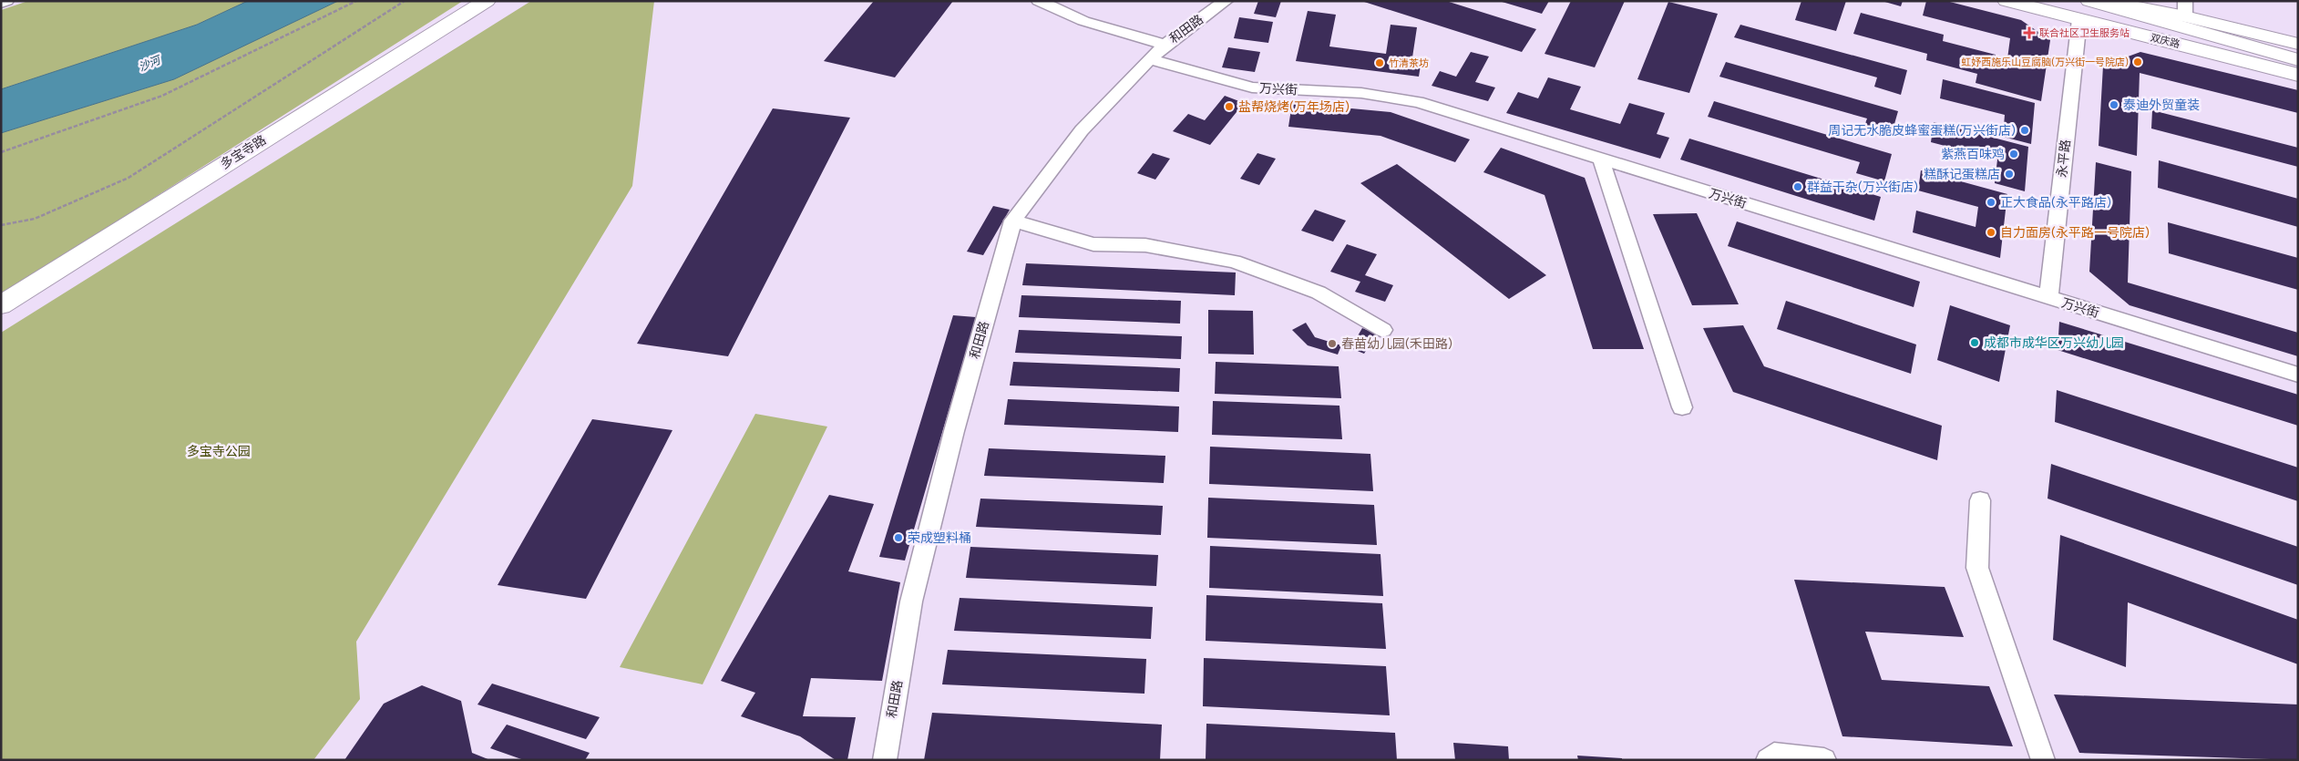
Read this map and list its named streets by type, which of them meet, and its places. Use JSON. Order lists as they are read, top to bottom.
{
  "streets": {
    "main road": ["双庆路", "多宝寺路"],
    "street": ["和田路", "万兴街", "永平路"]
  },
  "crossings": [
    ["和田路", "万兴街"],
    ["双庆路", "永平路"],
    ["万兴街", "永平路"]
  ],
  "water": ["沙河"],
  "parks": ["多宝寺公园"],
  "places": {
    "health": ["联合社区卫生服务站"],
    "other": [
      "虹妤西施乐山豆腐脑(万兴街一号院店)",
      "竹清茶坊",
      "泰迪外贸童装",
      "盐帮烧烤(万年场店)",
      "周记无水脆皮蜂蜜蛋糕(万兴街店)",
      "紫燕百味鸡",
      "糕酥记蛋糕店",
      "群益干杂(万兴街店)",
      "正大食品(永平路店)",
      "自力面房(永平路一号院店)",
      "成都市成华区万兴幼儿园",
      "春苗幼儿园(禾田路)",
      "荣成塑料桶"
    ]
  }
}
